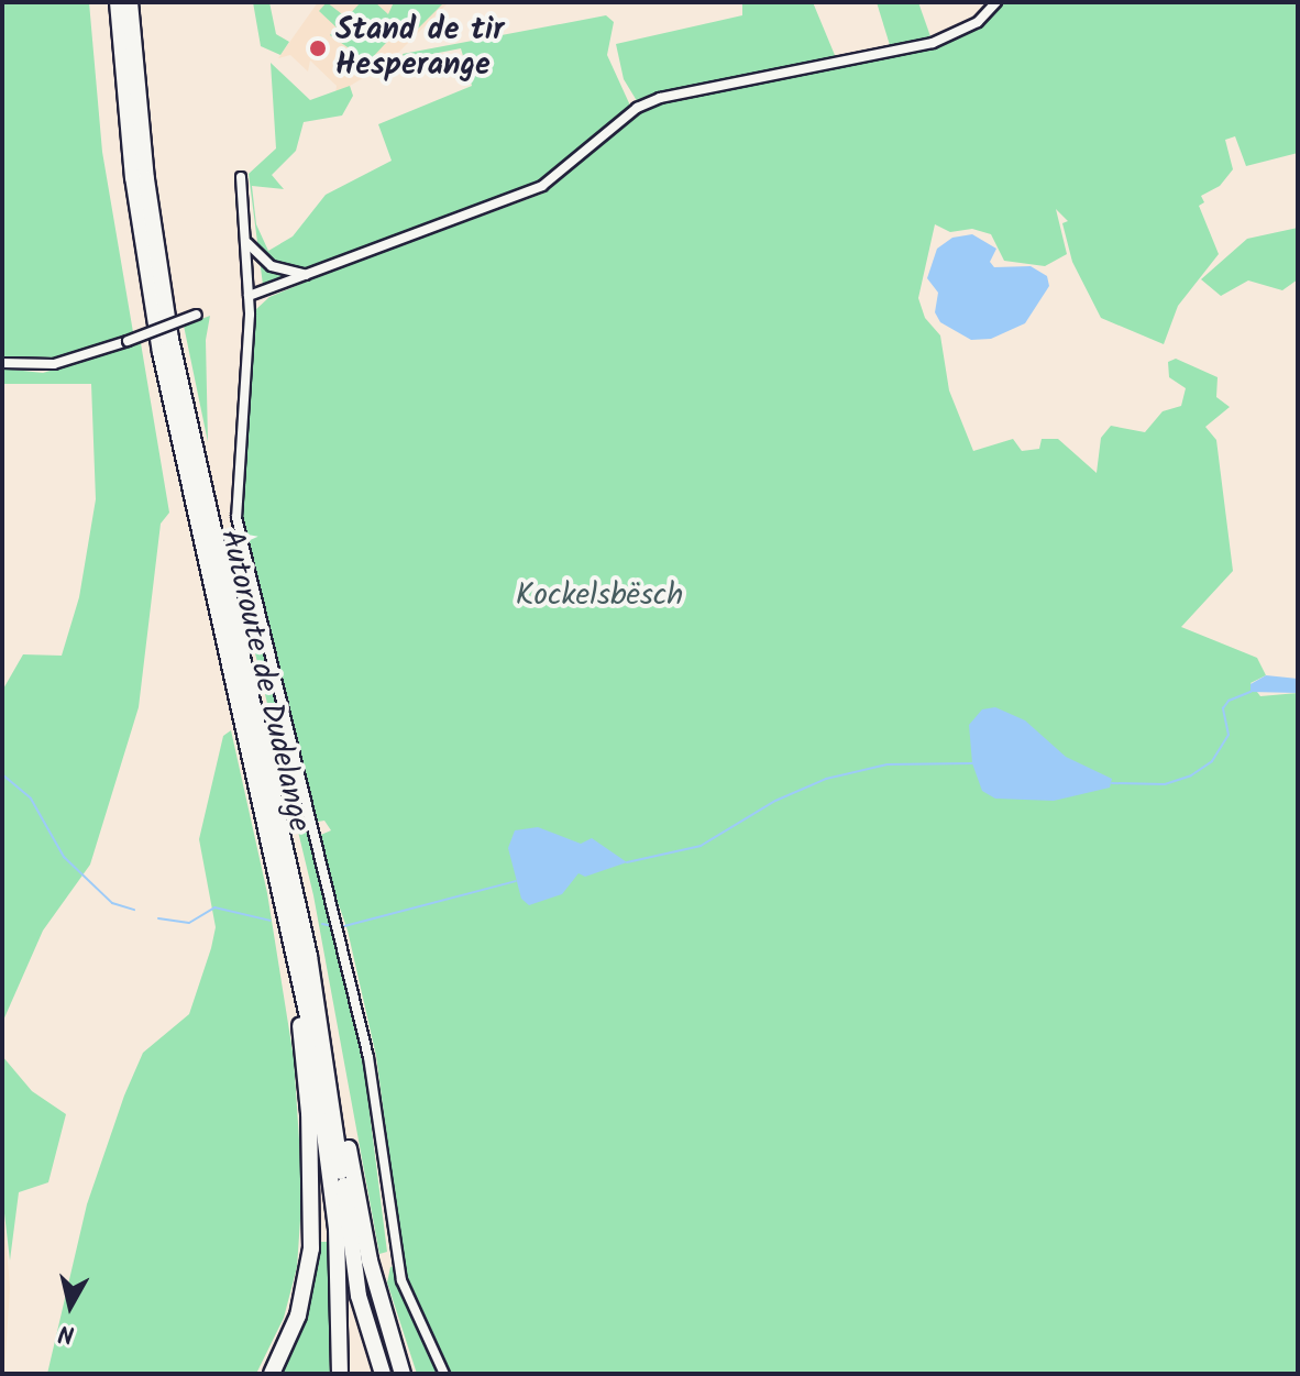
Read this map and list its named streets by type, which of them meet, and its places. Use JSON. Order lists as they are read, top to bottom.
{
  "streets": {
    "highway": ["Autoroute de Dudelange"]
  },
  "parks": ["Kockelsbësch"],
  "places": ["Stand de tir Hesperange"],
  "north": "bottom"
}
